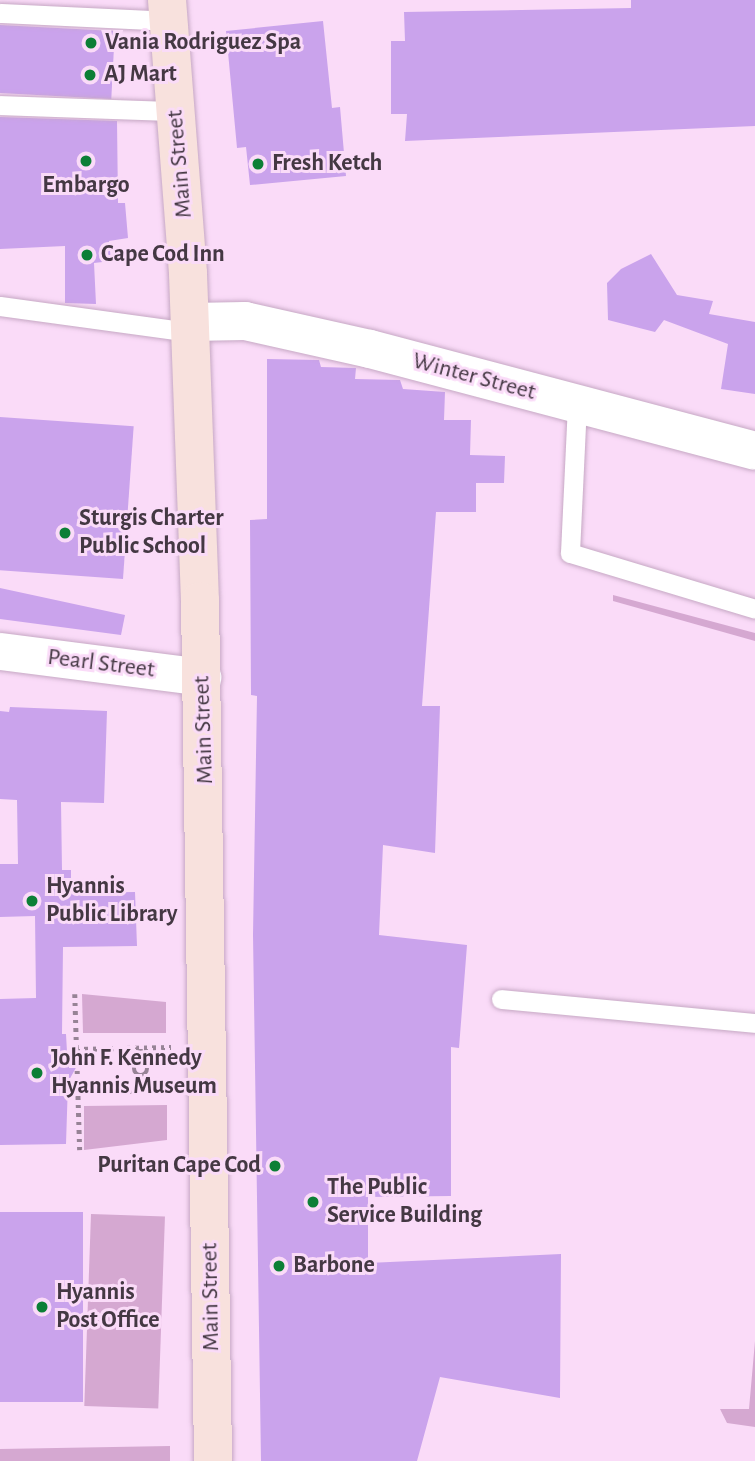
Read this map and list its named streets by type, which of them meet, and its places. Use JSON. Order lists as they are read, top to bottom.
{
  "streets": {
    "main road": ["Main Street"],
    "street": ["Winter Street", "Pearl Street"]
  },
  "crossings": [
    ["Main Street", "Winter Street"],
    ["Main Street", "Pearl Street"]
  ],
  "places": [
    "Vania Rodriguez Spa",
    "AJ Mart",
    "Embargo",
    "Fresh Ketch",
    "Cape Cod Inn",
    "Sturgis Charter Public School",
    "Hyannis Public Library",
    "John F. Kennedy Hyannis Museum",
    "Puritan Cape Cod",
    "The Public Service Building",
    "Barbone",
    "Hyannis Post Office"
  ]
}
